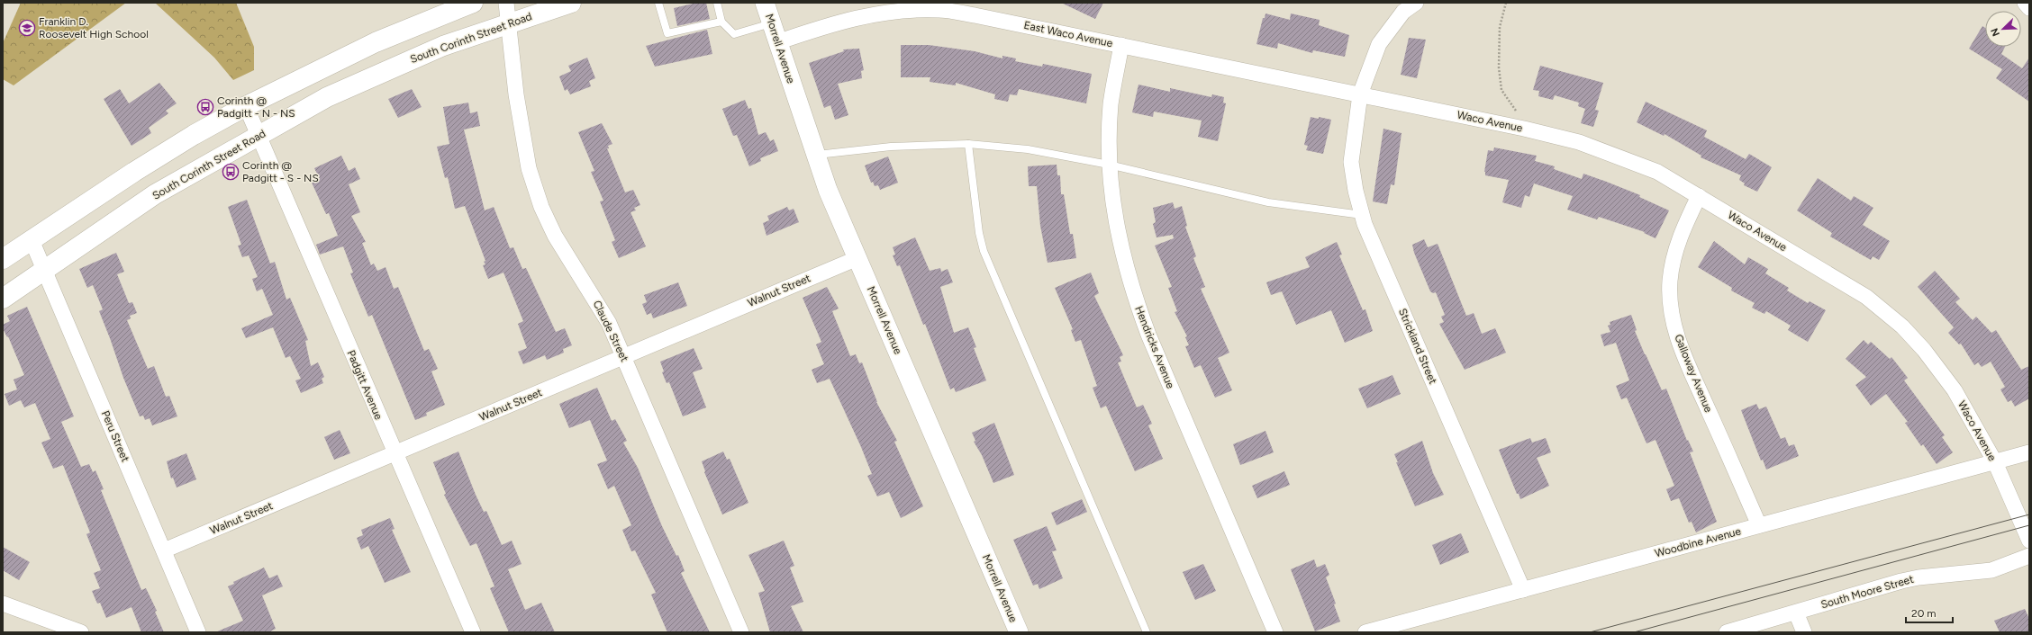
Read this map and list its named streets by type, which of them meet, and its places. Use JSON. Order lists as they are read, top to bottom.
{
  "streets": {
    "main road": ["South Corinth Street Road"],
    "street": [
      "East Waco Avenue",
      "Morrell Avenue",
      "Waco Avenue",
      "Walnut Street",
      "Claude Street",
      "Strickland Street",
      "Hendricks Avenue",
      "Galloway Avenue",
      "Padgitt Avenue",
      "Peru Street",
      "Woodbine Avenue",
      "South Moore Street"
    ]
  },
  "crossings": [
    ["East Waco Avenue", "Morrell Avenue"],
    ["East Waco Avenue", "Waco Avenue"],
    ["East Waco Avenue", "Strickland Street"],
    ["East Waco Avenue", "Hendricks Avenue"],
    ["South Corinth Street Road", "Claude Street"],
    ["South Corinth Street Road", "Padgitt Avenue"],
    ["South Corinth Street Road", "Peru Street"],
    ["Morrell Avenue", "Walnut Street"],
    ["Waco Avenue", "Strickland Street"],
    ["Waco Avenue", "Galloway Avenue"],
    ["Waco Avenue", "Woodbine Avenue"],
    ["Walnut Street", "Claude Street"],
    ["Walnut Street", "Padgitt Avenue"],
    ["Walnut Street", "Peru Street"],
    ["Strickland Street", "Woodbine Avenue"],
    ["Galloway Avenue", "Woodbine Avenue"]
  ],
  "places": {
    "school or university": ["Franklin D. Roosevelt High School"],
    "bus stop": ["Corinth @ Padgitt - N - NS", "Corinth @ Padgitt - S - NS"]
  },
  "scale_bar": "20 m",
  "north": "bottom left"
}
